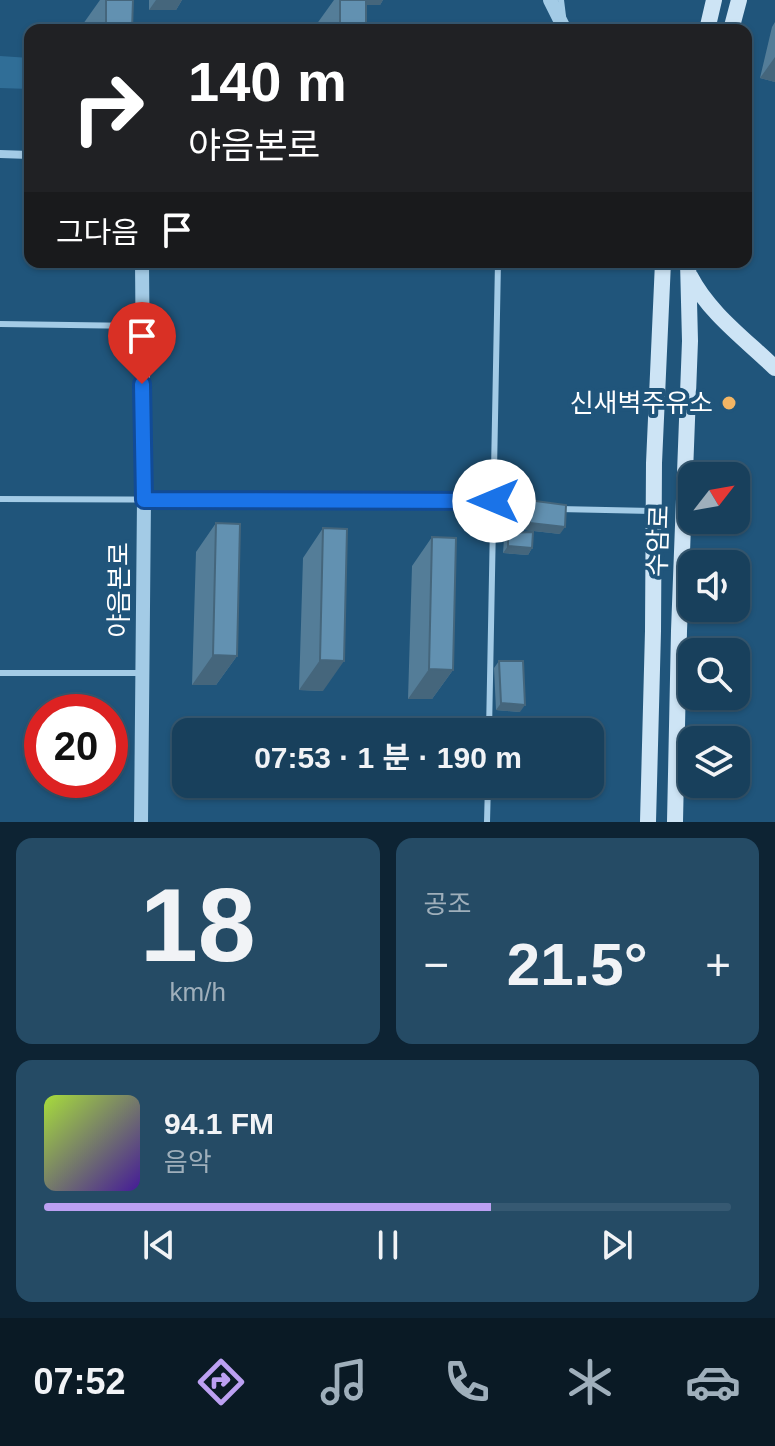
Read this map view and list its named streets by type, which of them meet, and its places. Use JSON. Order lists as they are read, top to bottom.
{
  "streets": {
    "main road": ["수암로"],
    "street": ["야음본로"]
  },
  "places": ["신새벽주유소"],
  "north": "top right",
  "page": {
    "turn": ["140 m", "야음본로"],
    "then": "그다음",
    "limit": "20",
    "trip": "07:53 · 1 분 · 190 m",
    "tile": [
      ["18", "km/h"],
      "공조"
    ],
    "heat": ["−", "21.5°", "+"],
    "song": ["94.1 FM", "음악"],
    "tabs": "07:52"
  }
}
